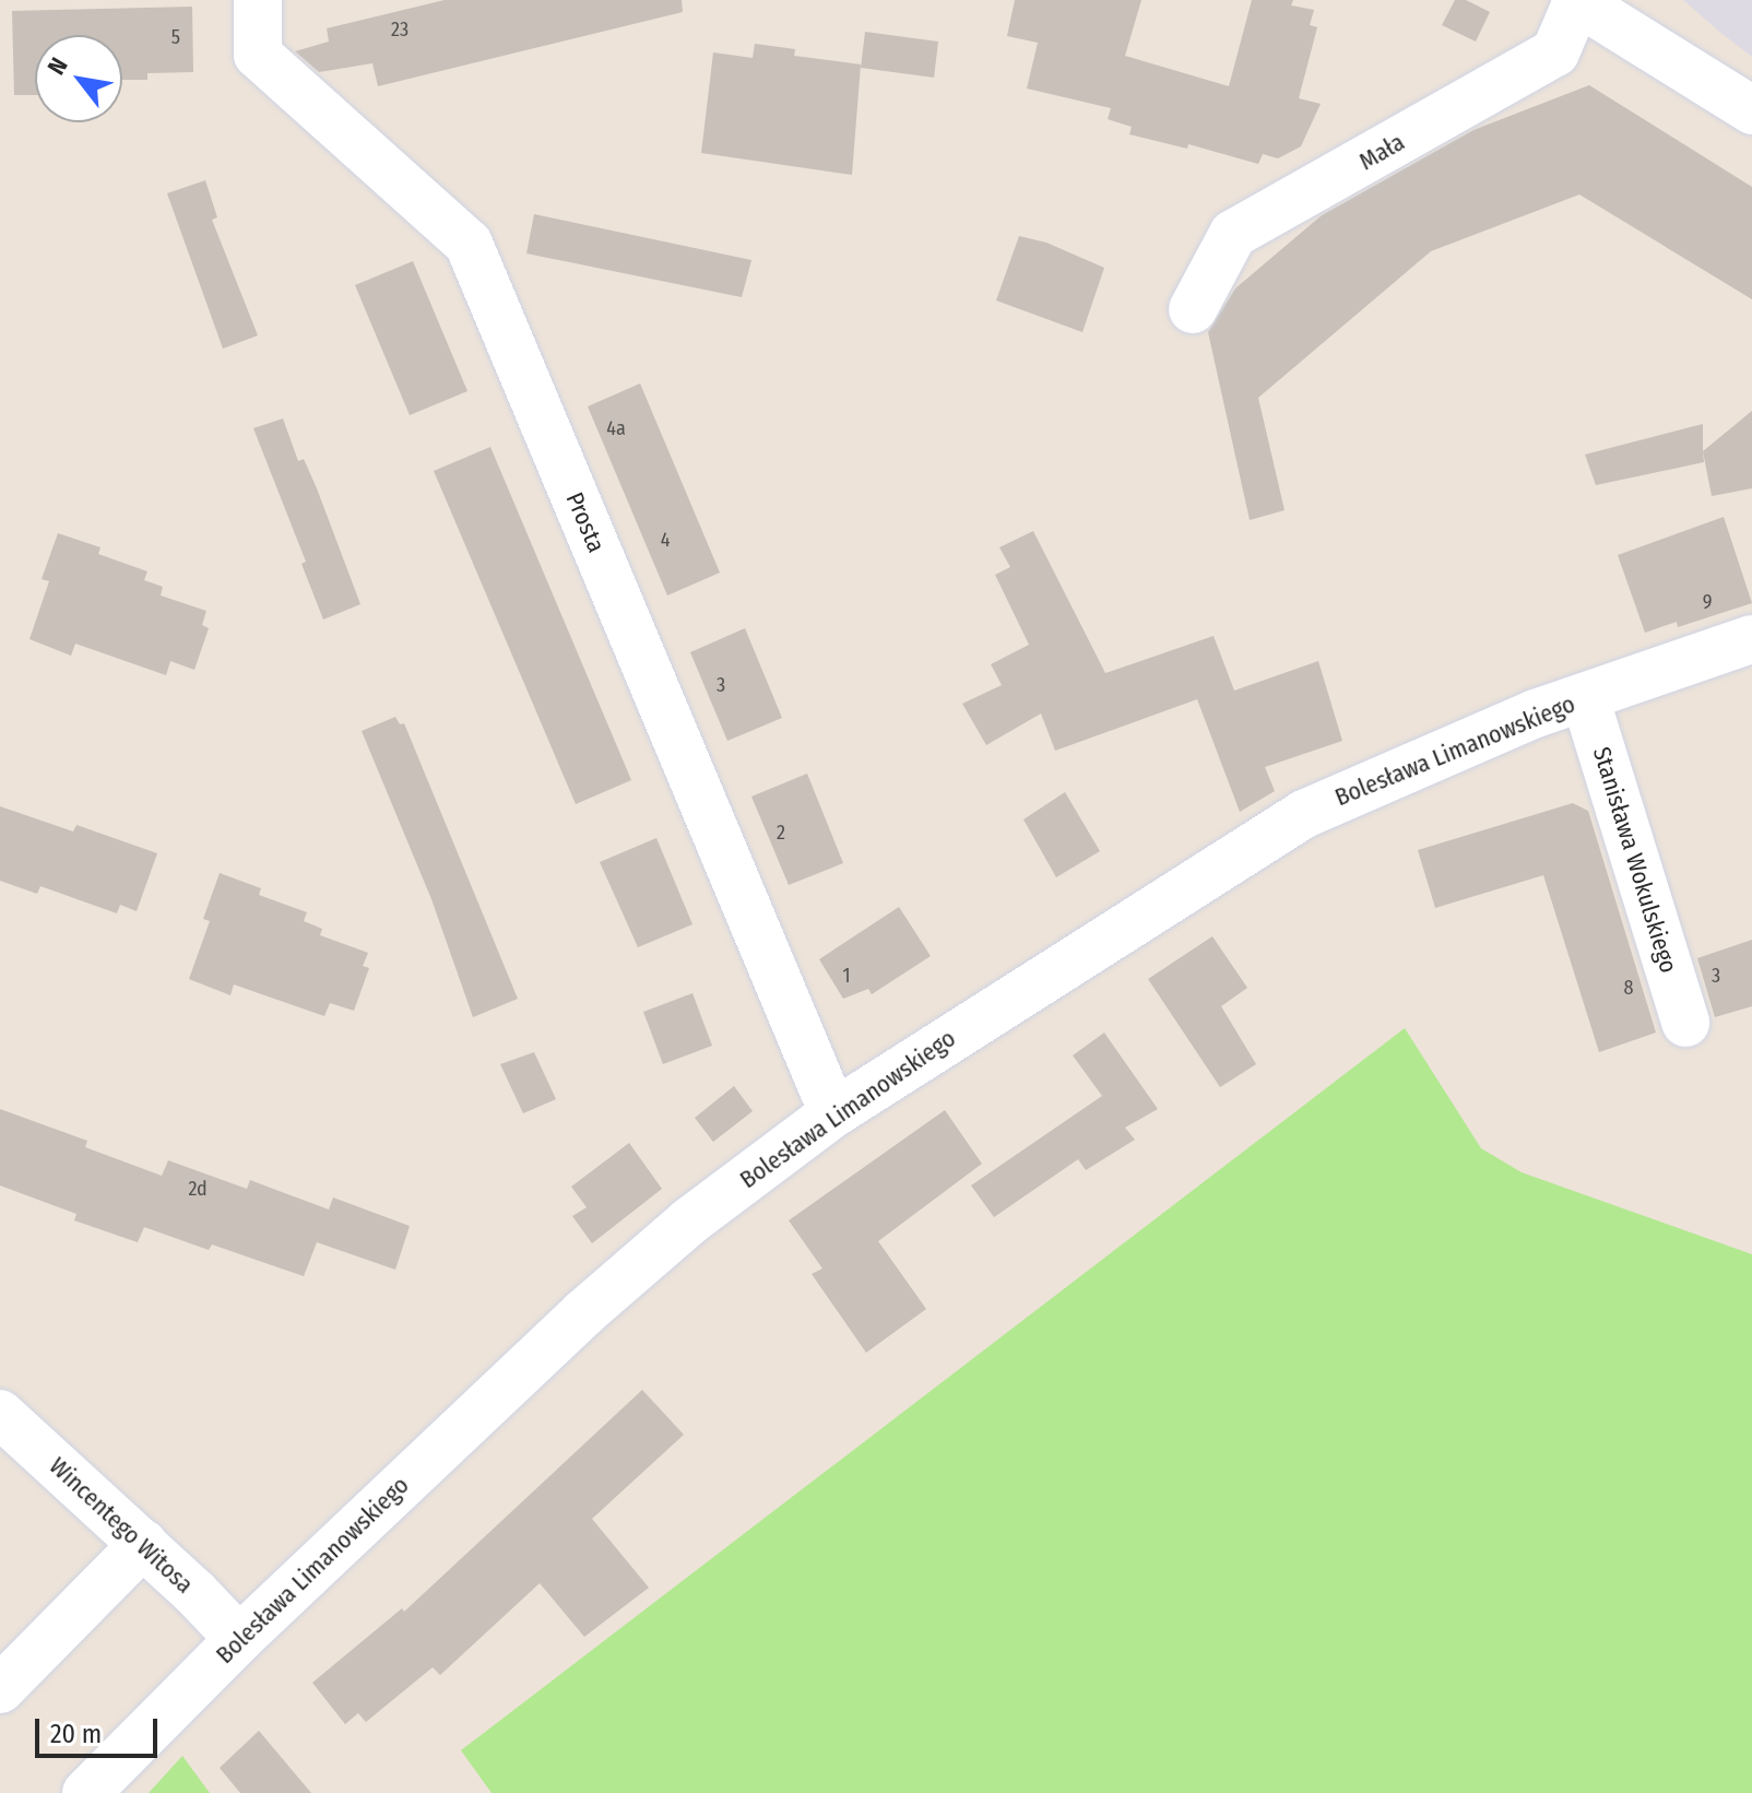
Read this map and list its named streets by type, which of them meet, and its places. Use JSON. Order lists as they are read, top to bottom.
{
  "streets": {
    "street": [
      "Mała",
      "Prosta",
      "Bolesława Limanowskiego",
      "Stanisława Wokulskiego",
      "Wincentego Witosa"
    ]
  },
  "crossings": [
    ["Prosta", "Bolesława Limanowskiego"],
    ["Bolesława Limanowskiego", "Stanisława Wokulskiego"],
    ["Bolesława Limanowskiego", "Wincentego Witosa"]
  ],
  "house_numbers": [
    "23",
    "5",
    "4a",
    "4",
    "9",
    "3",
    "2",
    "1",
    "3",
    "8",
    "2d"
  ],
  "scale_bar": "20 m",
  "north": "top left"
}
